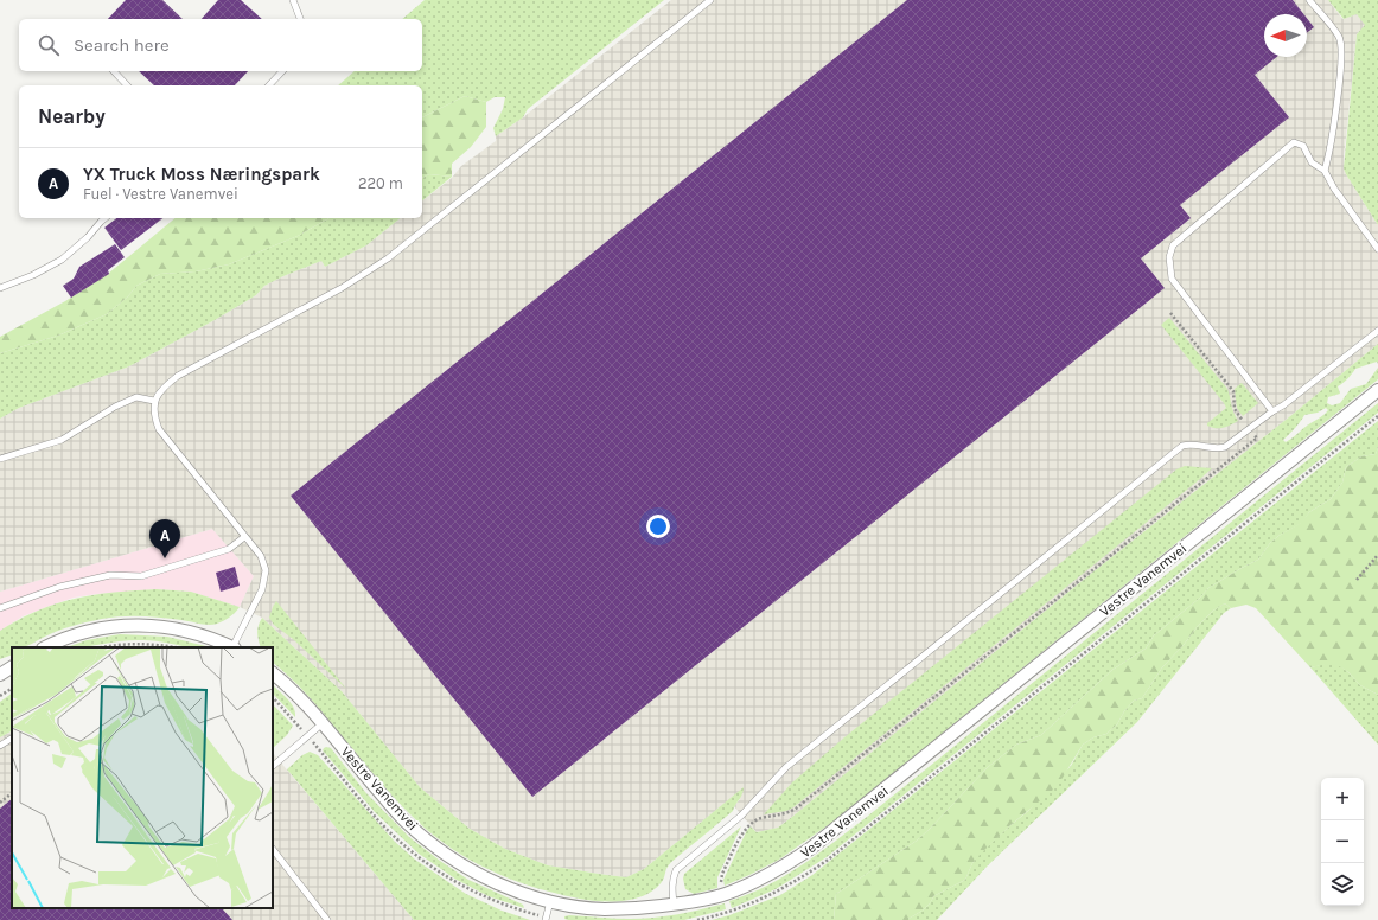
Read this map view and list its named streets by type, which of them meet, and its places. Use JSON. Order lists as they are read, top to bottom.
{
  "streets": {
    "street": ["Vestre Vanemvei"]
  },
  "north": "left",
  "page": {
    "search": "Search here",
    "heading": "Nearby",
    "list": [
      {
        "mark": "A",
        "name": "YX Truck Moss Næringspark",
        "note": "Fuel · Vestre Vanemvei",
        "value": "220 m"
      }
    ],
    "pins": "A",
    "map_buttons": ["+", "−"]
  }
}
